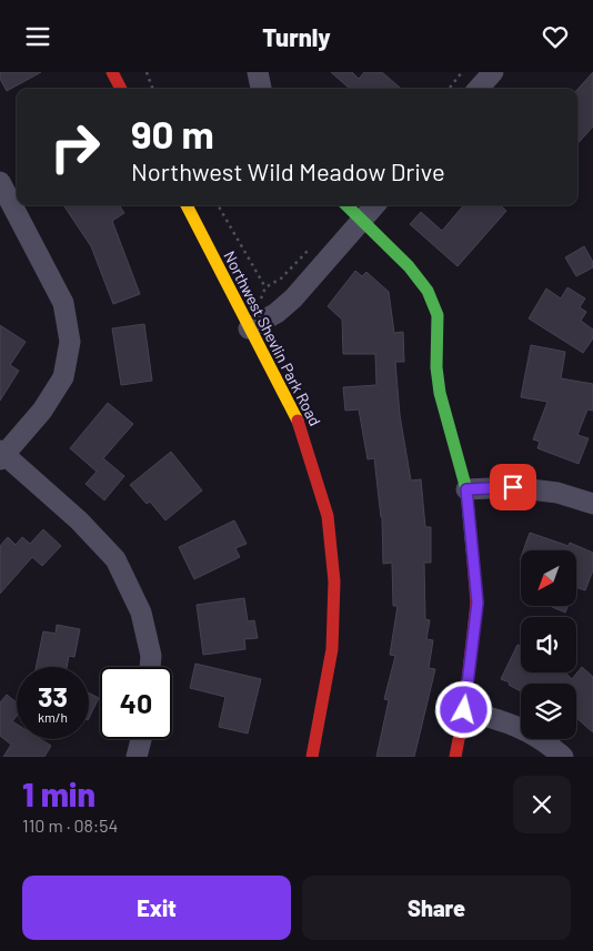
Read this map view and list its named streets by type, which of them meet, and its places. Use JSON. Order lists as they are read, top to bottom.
{
  "streets": {
    "street": ["Northwest Shevlin Park Road"]
  },
  "north": "bottom left",
  "page": {
    "header": "Turnly",
    "turn": ["90 m", "Northwest Wild Meadow Drive"],
    "speed": "33 km/h",
    "limit": "40",
    "heading": ["1 min", "110 m · 08:54"],
    "buttons": ["Exit", "Share"]
  }
}
